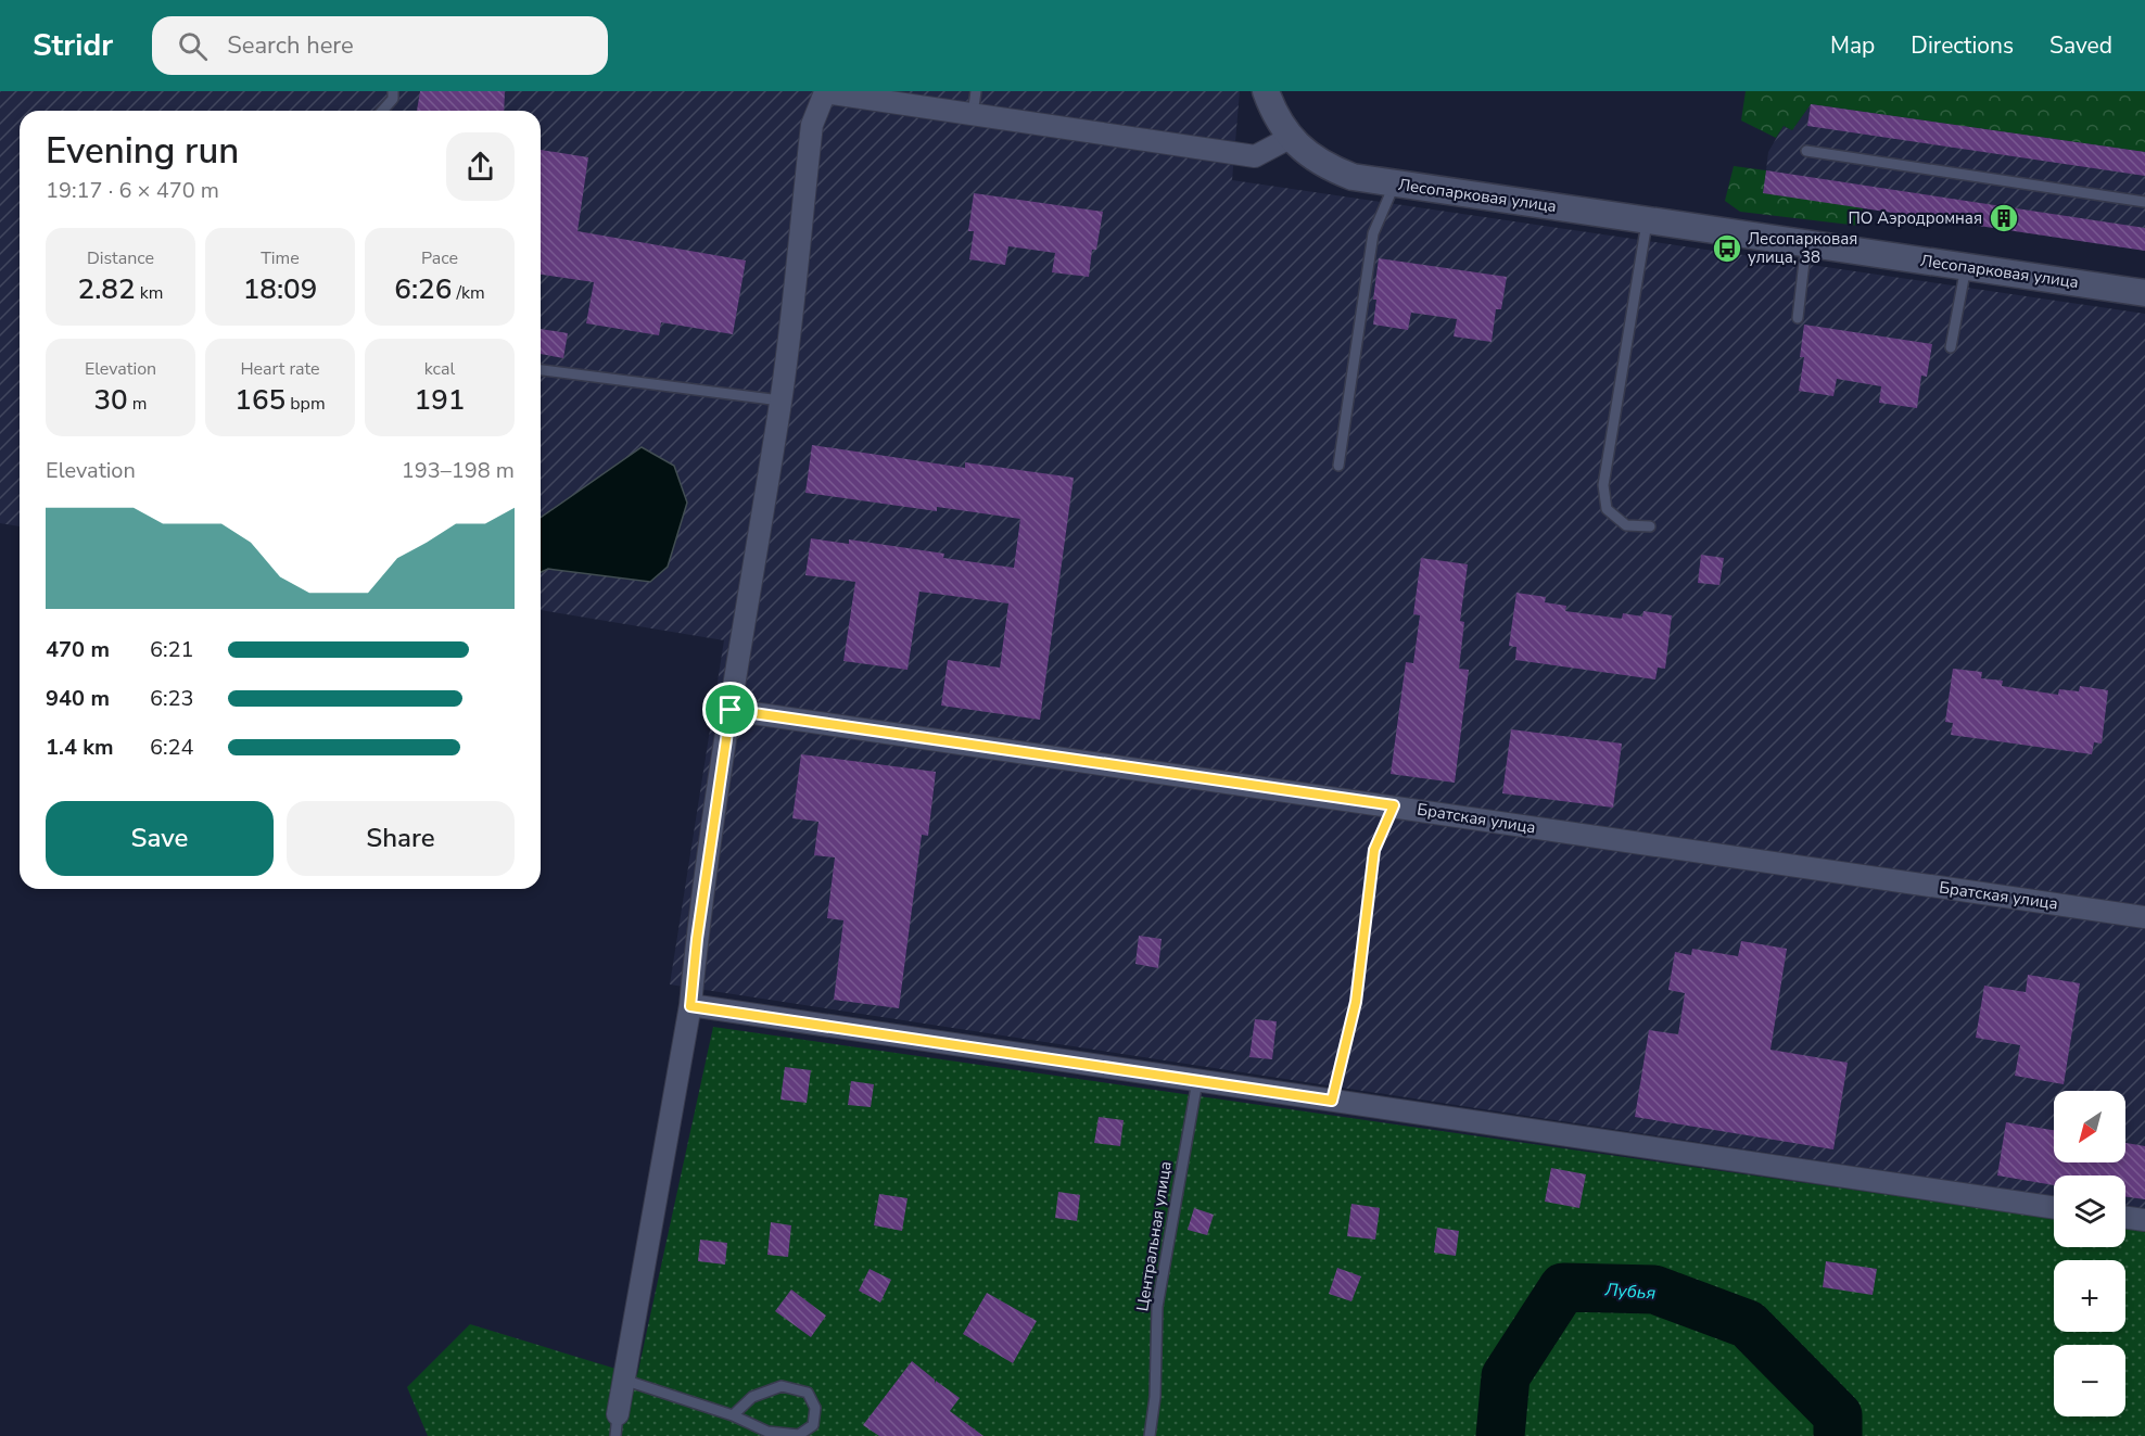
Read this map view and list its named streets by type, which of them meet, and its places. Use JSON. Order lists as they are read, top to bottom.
{
  "streets": {
    "street": ["Лесопарковая улица", "Братская улица"],
    "lane": ["Центральная улица"]
  },
  "water": ["Лубья"],
  "places": {
    "building": ["ПО Аэродромная"],
    "bus stop": ["Лесопарковая улица, 38"]
  },
  "north": "bottom left",
  "page": {
    "header": "Stridr",
    "search": "Search here",
    "nav": ["Map", "Directions", "Saved"],
    "heading": ["Evening run", "19:17 · 6 × 470 m"],
    "stats": [
      ["Distance", "2.82 km"],
      ["Time", "18:09"],
      ["Pace", "6:26 /km"],
      ["Elevation", "30 m"],
      ["Heart rate", "165 bpm"],
      ["kcal", "191"]
    ],
    "chart": ["Elevation", "193–198 m"],
    "list": [
      {
        "name": "470 m",
        "note": "6:21"
      },
      {
        "name": "940 m",
        "note": "6:23"
      },
      {
        "name": "1.4 km",
        "note": "6:24"
      }
    ],
    "buttons": ["Save", "Share"],
    "map_buttons": ["+", "−"]
  }
}
